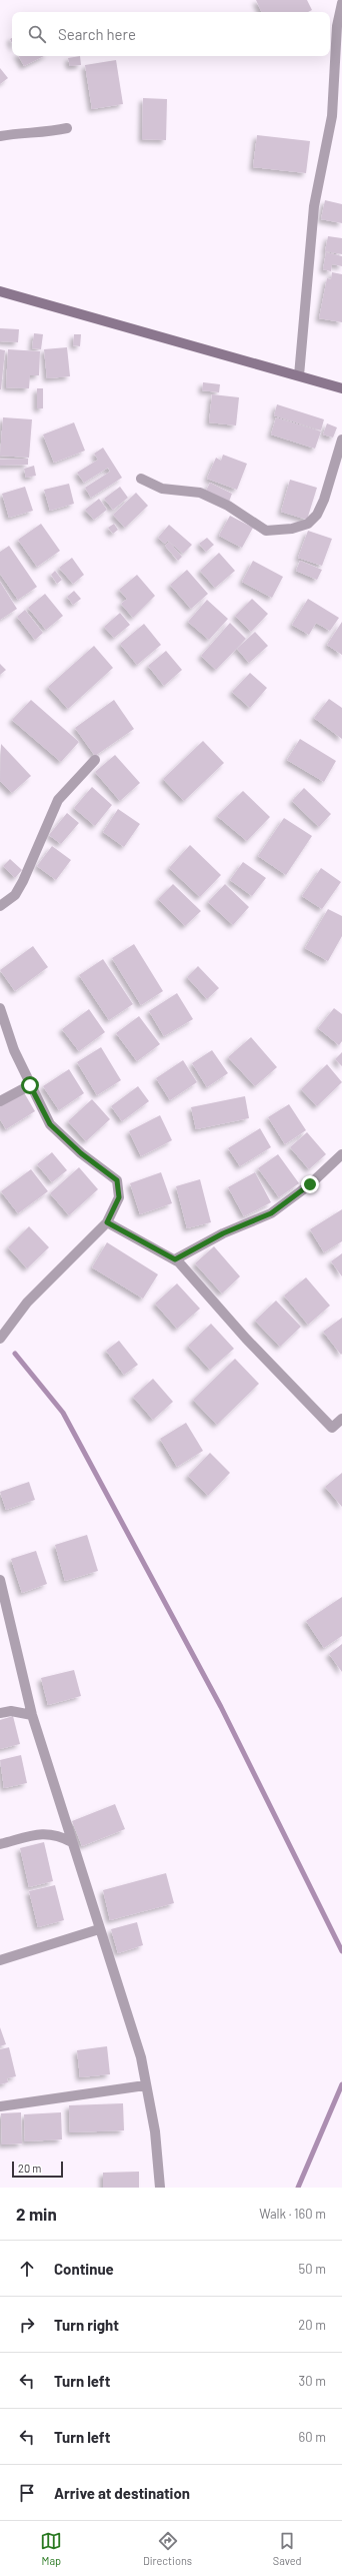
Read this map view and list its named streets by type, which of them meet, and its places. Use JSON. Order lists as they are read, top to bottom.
{
  "scale_bar": "20 m",
  "page": {
    "search": "Search here",
    "scale": "20 m",
    "heading": ["2 min", "Walk · 160 m"],
    "list": [
      ["Continue", "50 m"],
      ["Turn right", "20 m"],
      ["Turn left", "30 m"],
      ["Turn left", "60 m"],
      "Arrive at destination"
    ],
    "nav": ["Map", "Directions", "Saved"]
  }
}
